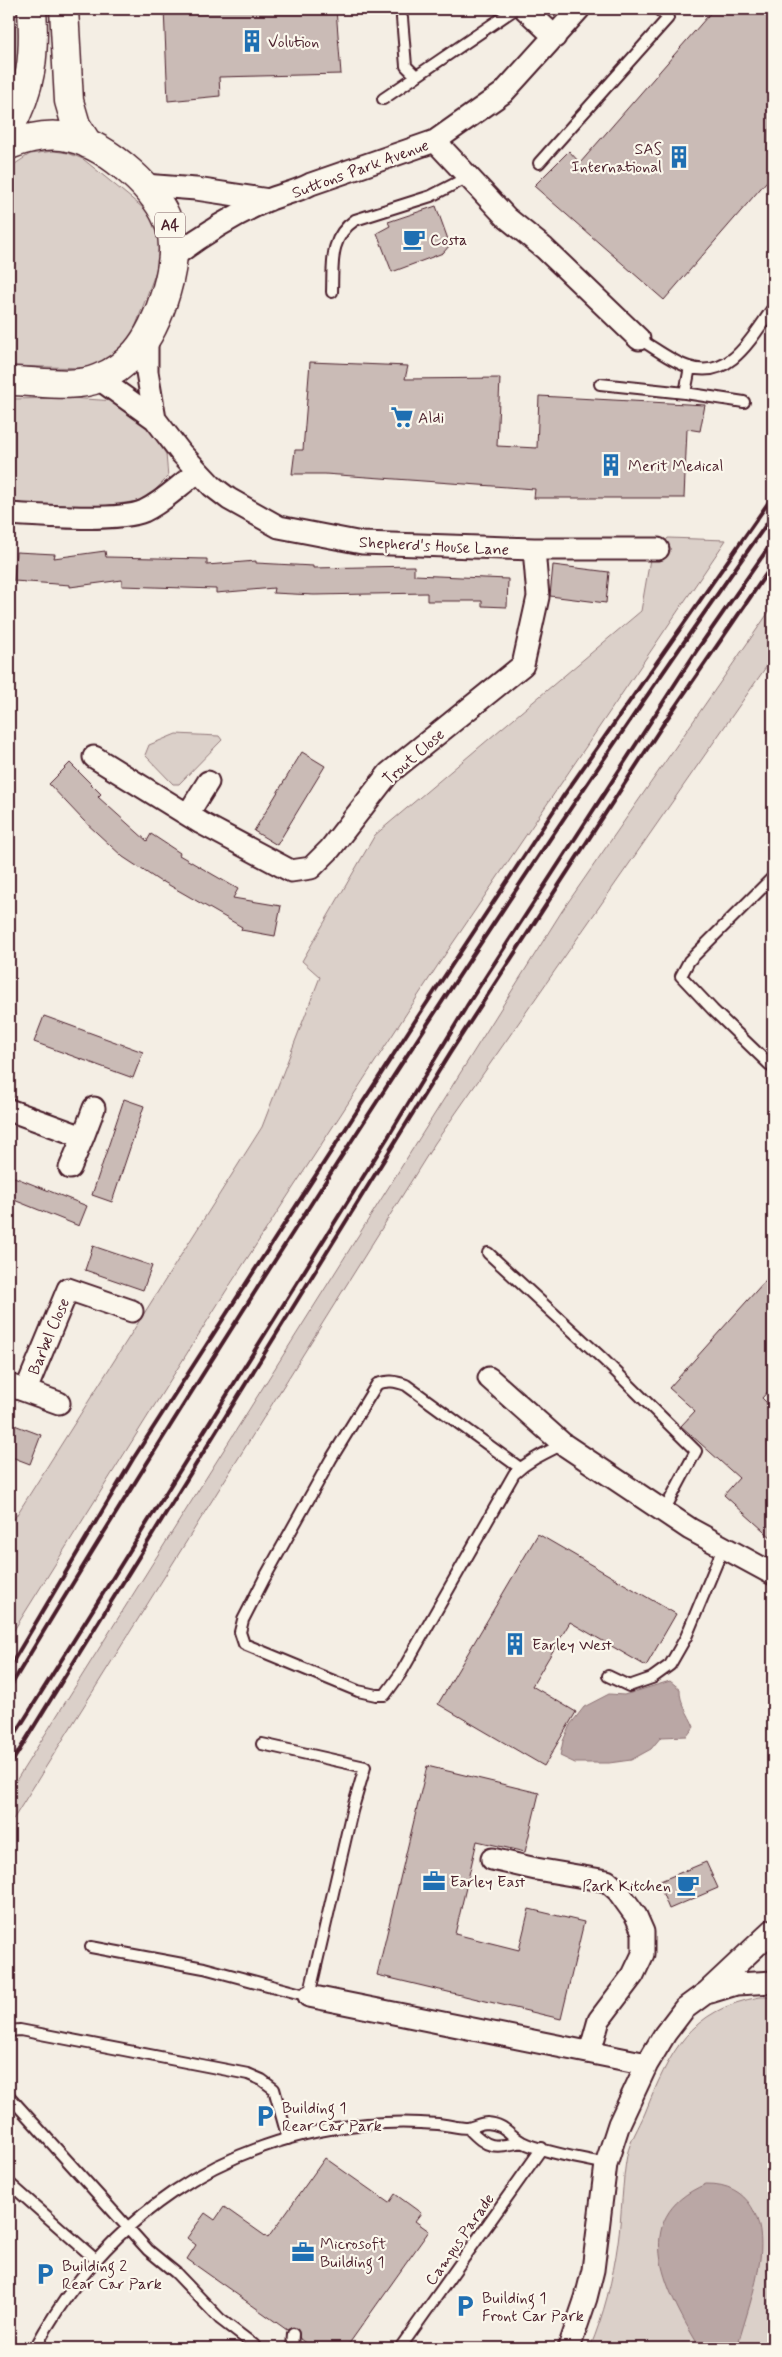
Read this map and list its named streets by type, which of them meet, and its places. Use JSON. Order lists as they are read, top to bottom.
{
  "streets": {
    "main road": ["A4"],
    "street": [
      "Suttons Park Avenue",
      "Shepherd's House Lane",
      "Trout Close",
      "Barbel Close"
    ],
    "lane": ["Campus Parade"]
  },
  "crossings": [
    ["Suttons Park Avenue", "A4"],
    ["A4", "Shepherd's House Lane"],
    ["Shepherd's House Lane", "Trout Close"]
  ],
  "places": {
    "building": [
      "Volution",
      "SAS International",
      "Merit Medical",
      "Earley West"
    ],
    "cafe": ["Costa", "Park Kitchen"],
    "supermarket": ["Aldi"],
    "office": ["Earley East", "Microsoft Building 1"],
    "parking": ["Building 1 Rear Car Park", "Building 2 Rear Car Park", "Building 1 Front Car Park"]
  }
}
